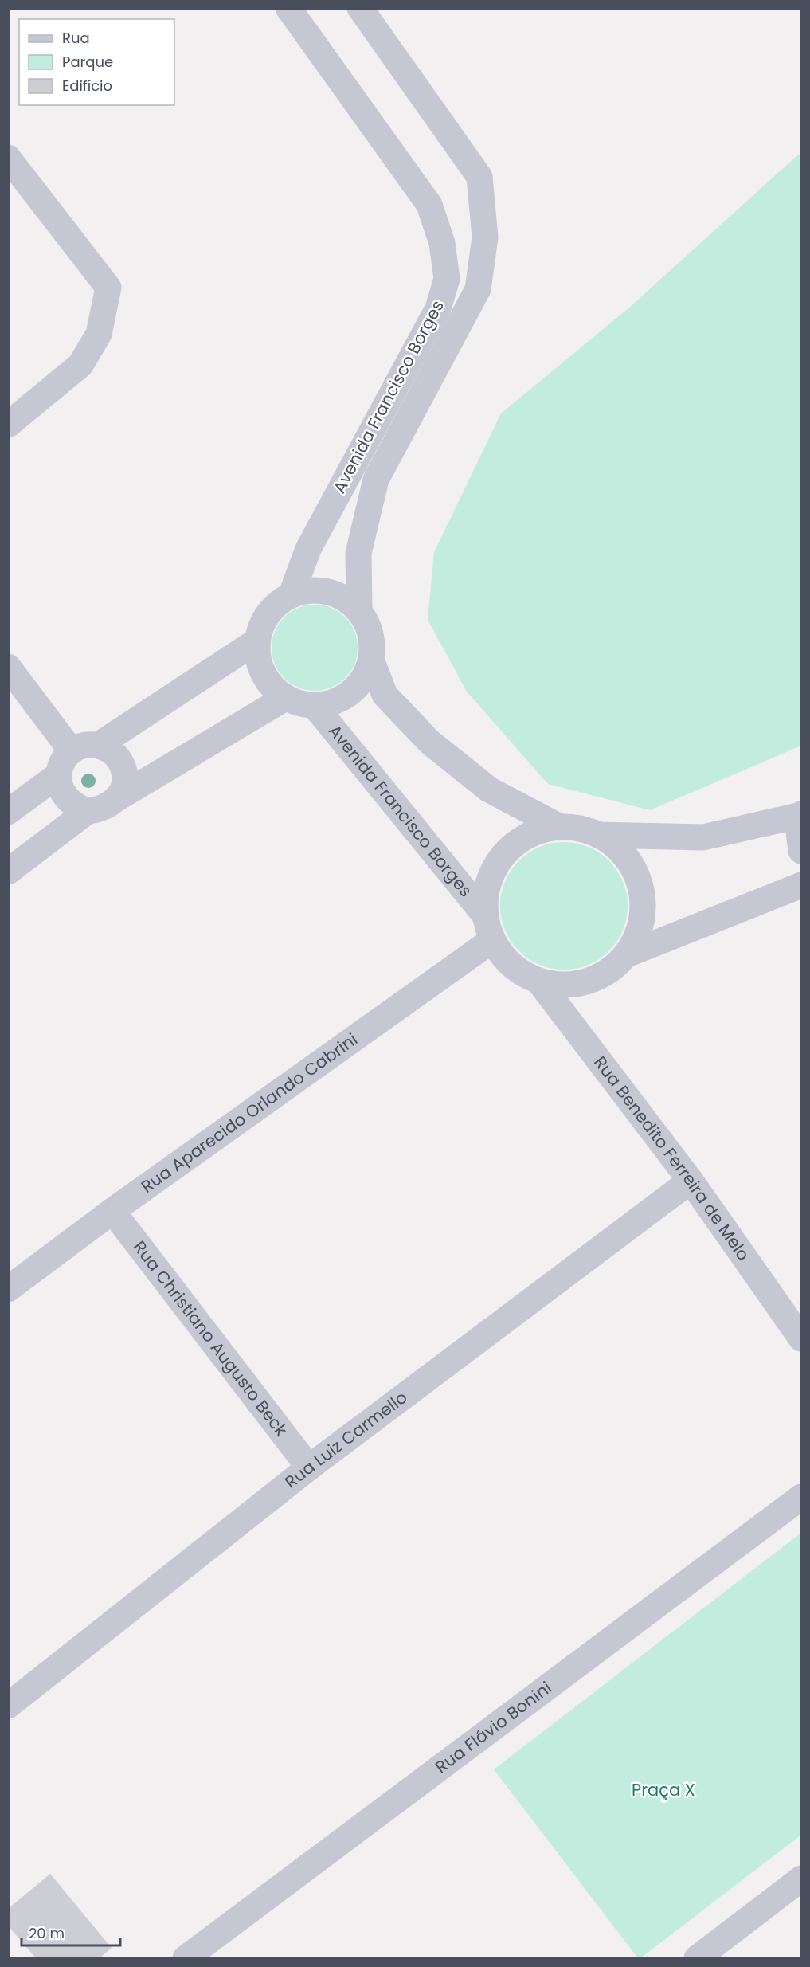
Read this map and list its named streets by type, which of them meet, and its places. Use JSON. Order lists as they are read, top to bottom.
{
  "streets": {
    "street": [
      "Avenida Francisco Borges",
      "Rua Aparecido Orlando Cabrini",
      "Rua Benedito Ferreira de Melo",
      "Rua Christiano Augusto Beck",
      "Rua Luiz Carmello",
      "Rua Flávio Bonini"
    ]
  },
  "crossings": [
    ["Avenida Francisco Borges", "Rua Aparecido Orlando Cabrini"],
    ["Avenida Francisco Borges", "Rua Benedito Ferreira de Melo"],
    ["Rua Aparecido Orlando Cabrini", "Rua Benedito Ferreira de Melo"],
    ["Rua Aparecido Orlando Cabrini", "Rua Christiano Augusto Beck"],
    ["Rua Benedito Ferreira de Melo", "Rua Luiz Carmello"],
    ["Rua Christiano Augusto Beck", "Rua Luiz Carmello"]
  ],
  "parks": ["Praça X"],
  "legend": ["Rua", "Parque", "Edifício"],
  "scale_bar": "20 m"
}
